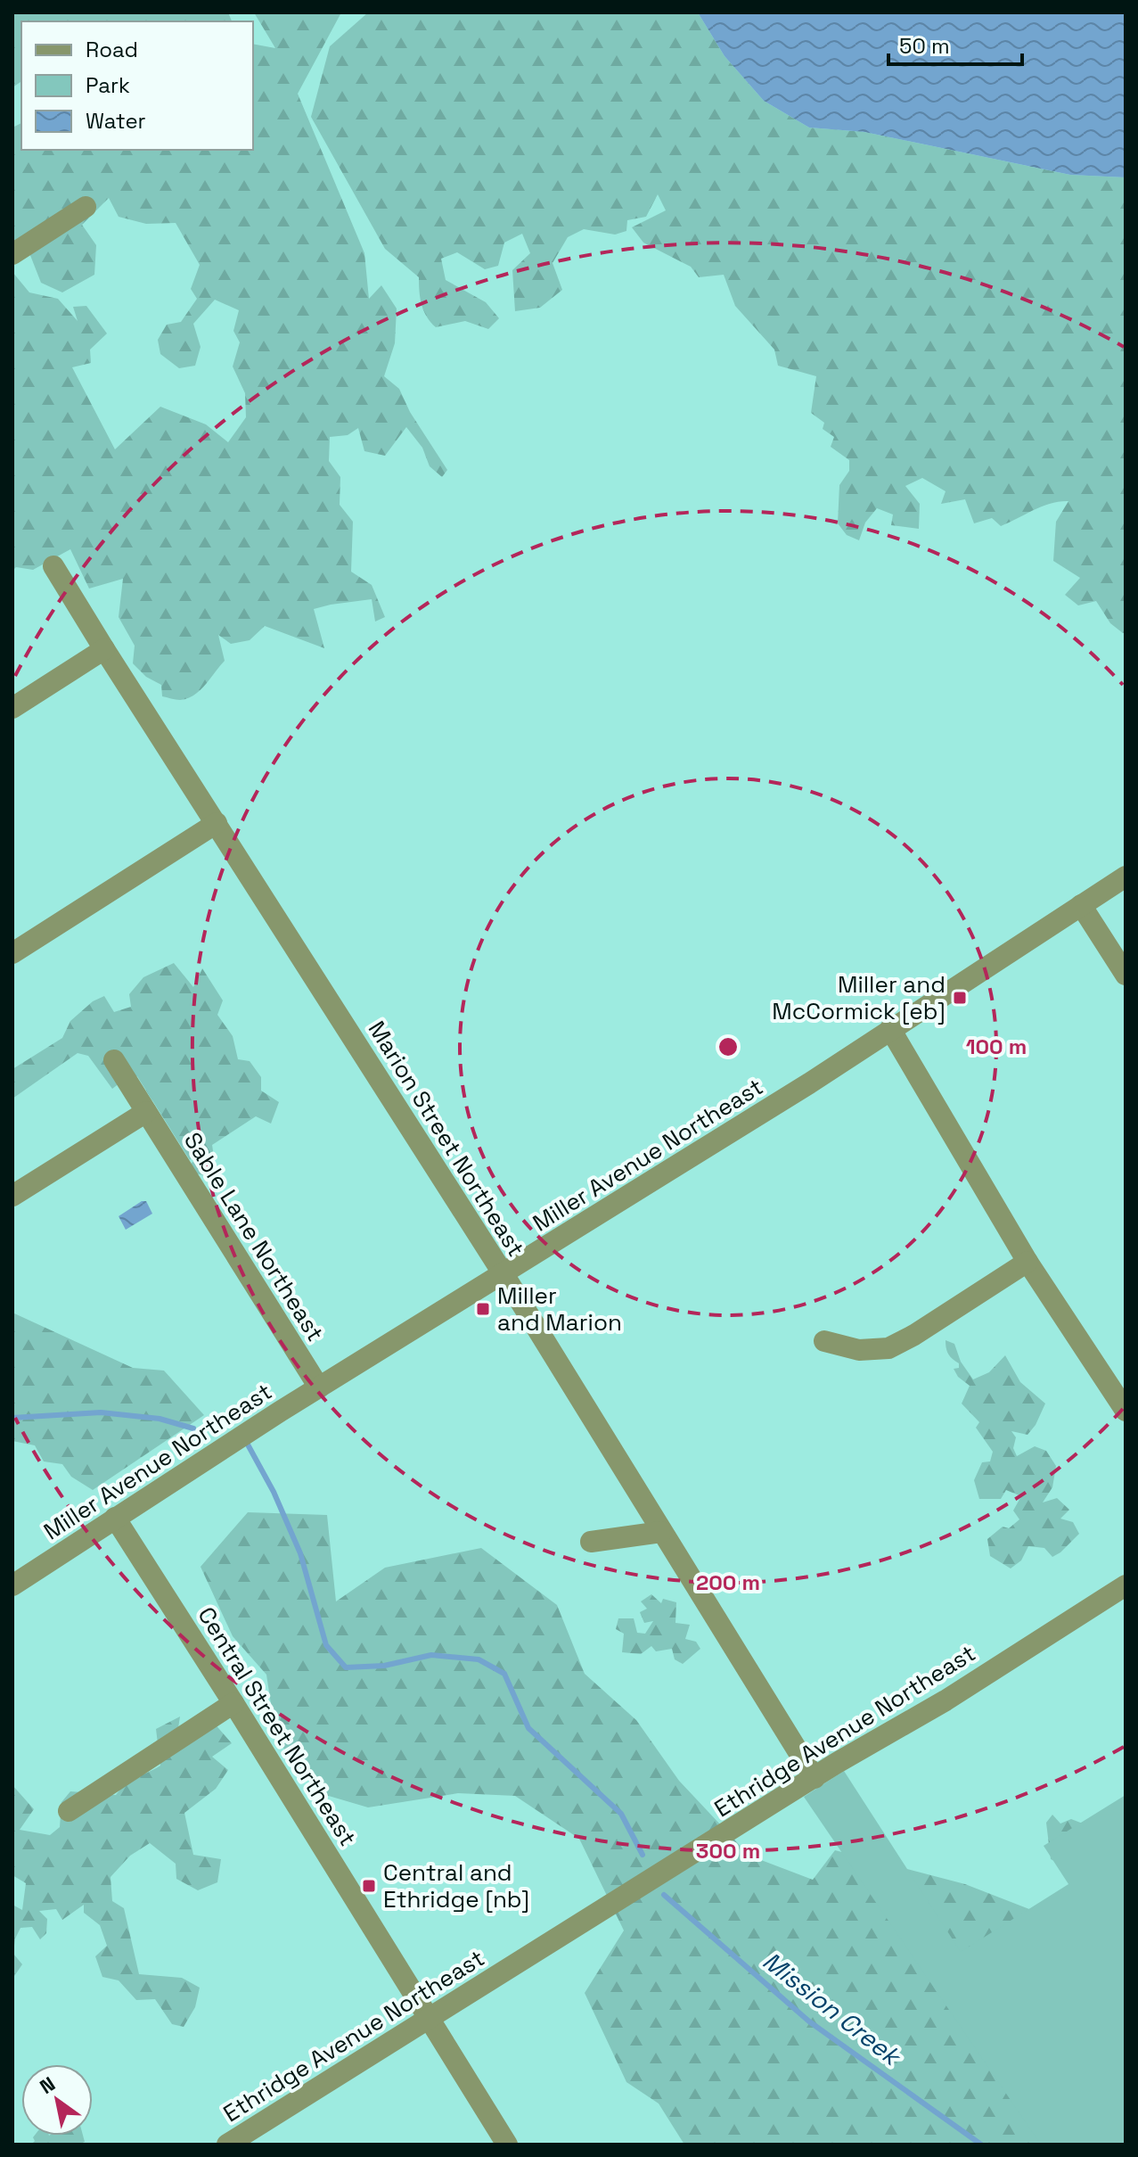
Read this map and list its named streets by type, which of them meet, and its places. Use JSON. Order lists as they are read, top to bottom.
{
  "streets": {
    "street": [
      "Marion Street Northeast",
      "Miller Avenue Northeast",
      "Sable Lane Northeast",
      "Central Street Northeast",
      "Ethridge Avenue Northeast"
    ]
  },
  "crossings": [
    ["Marion Street Northeast", "Miller Avenue Northeast"],
    ["Marion Street Northeast", "Ethridge Avenue Northeast"],
    ["Miller Avenue Northeast", "Sable Lane Northeast"],
    ["Miller Avenue Northeast", "Central Street Northeast"],
    ["Central Street Northeast", "Ethridge Avenue Northeast"]
  ],
  "water": ["Mission Creek"],
  "places": {
    "transit": ["Miller and McCormick [eb]", "Miller and Marion", "Central and Ethridge [nb]"]
  },
  "legend": ["Road", "Park", "Water"],
  "scale_bar": "50 m",
  "north": "top left",
  "rings": ["100 m", "200 m", "300 m"]
}
